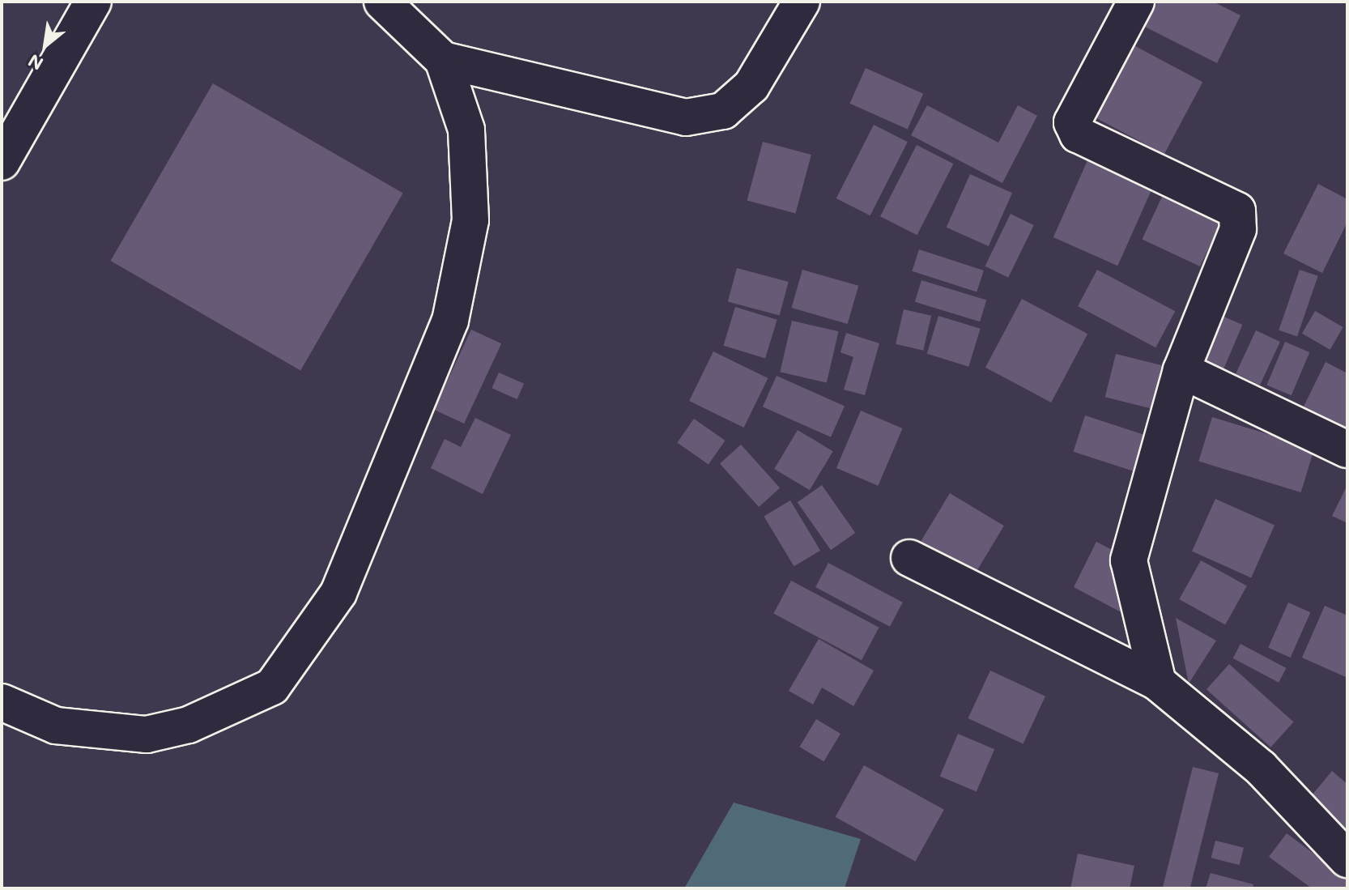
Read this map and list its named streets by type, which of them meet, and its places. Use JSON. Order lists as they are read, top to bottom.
{
  "north": "bottom left"
}
